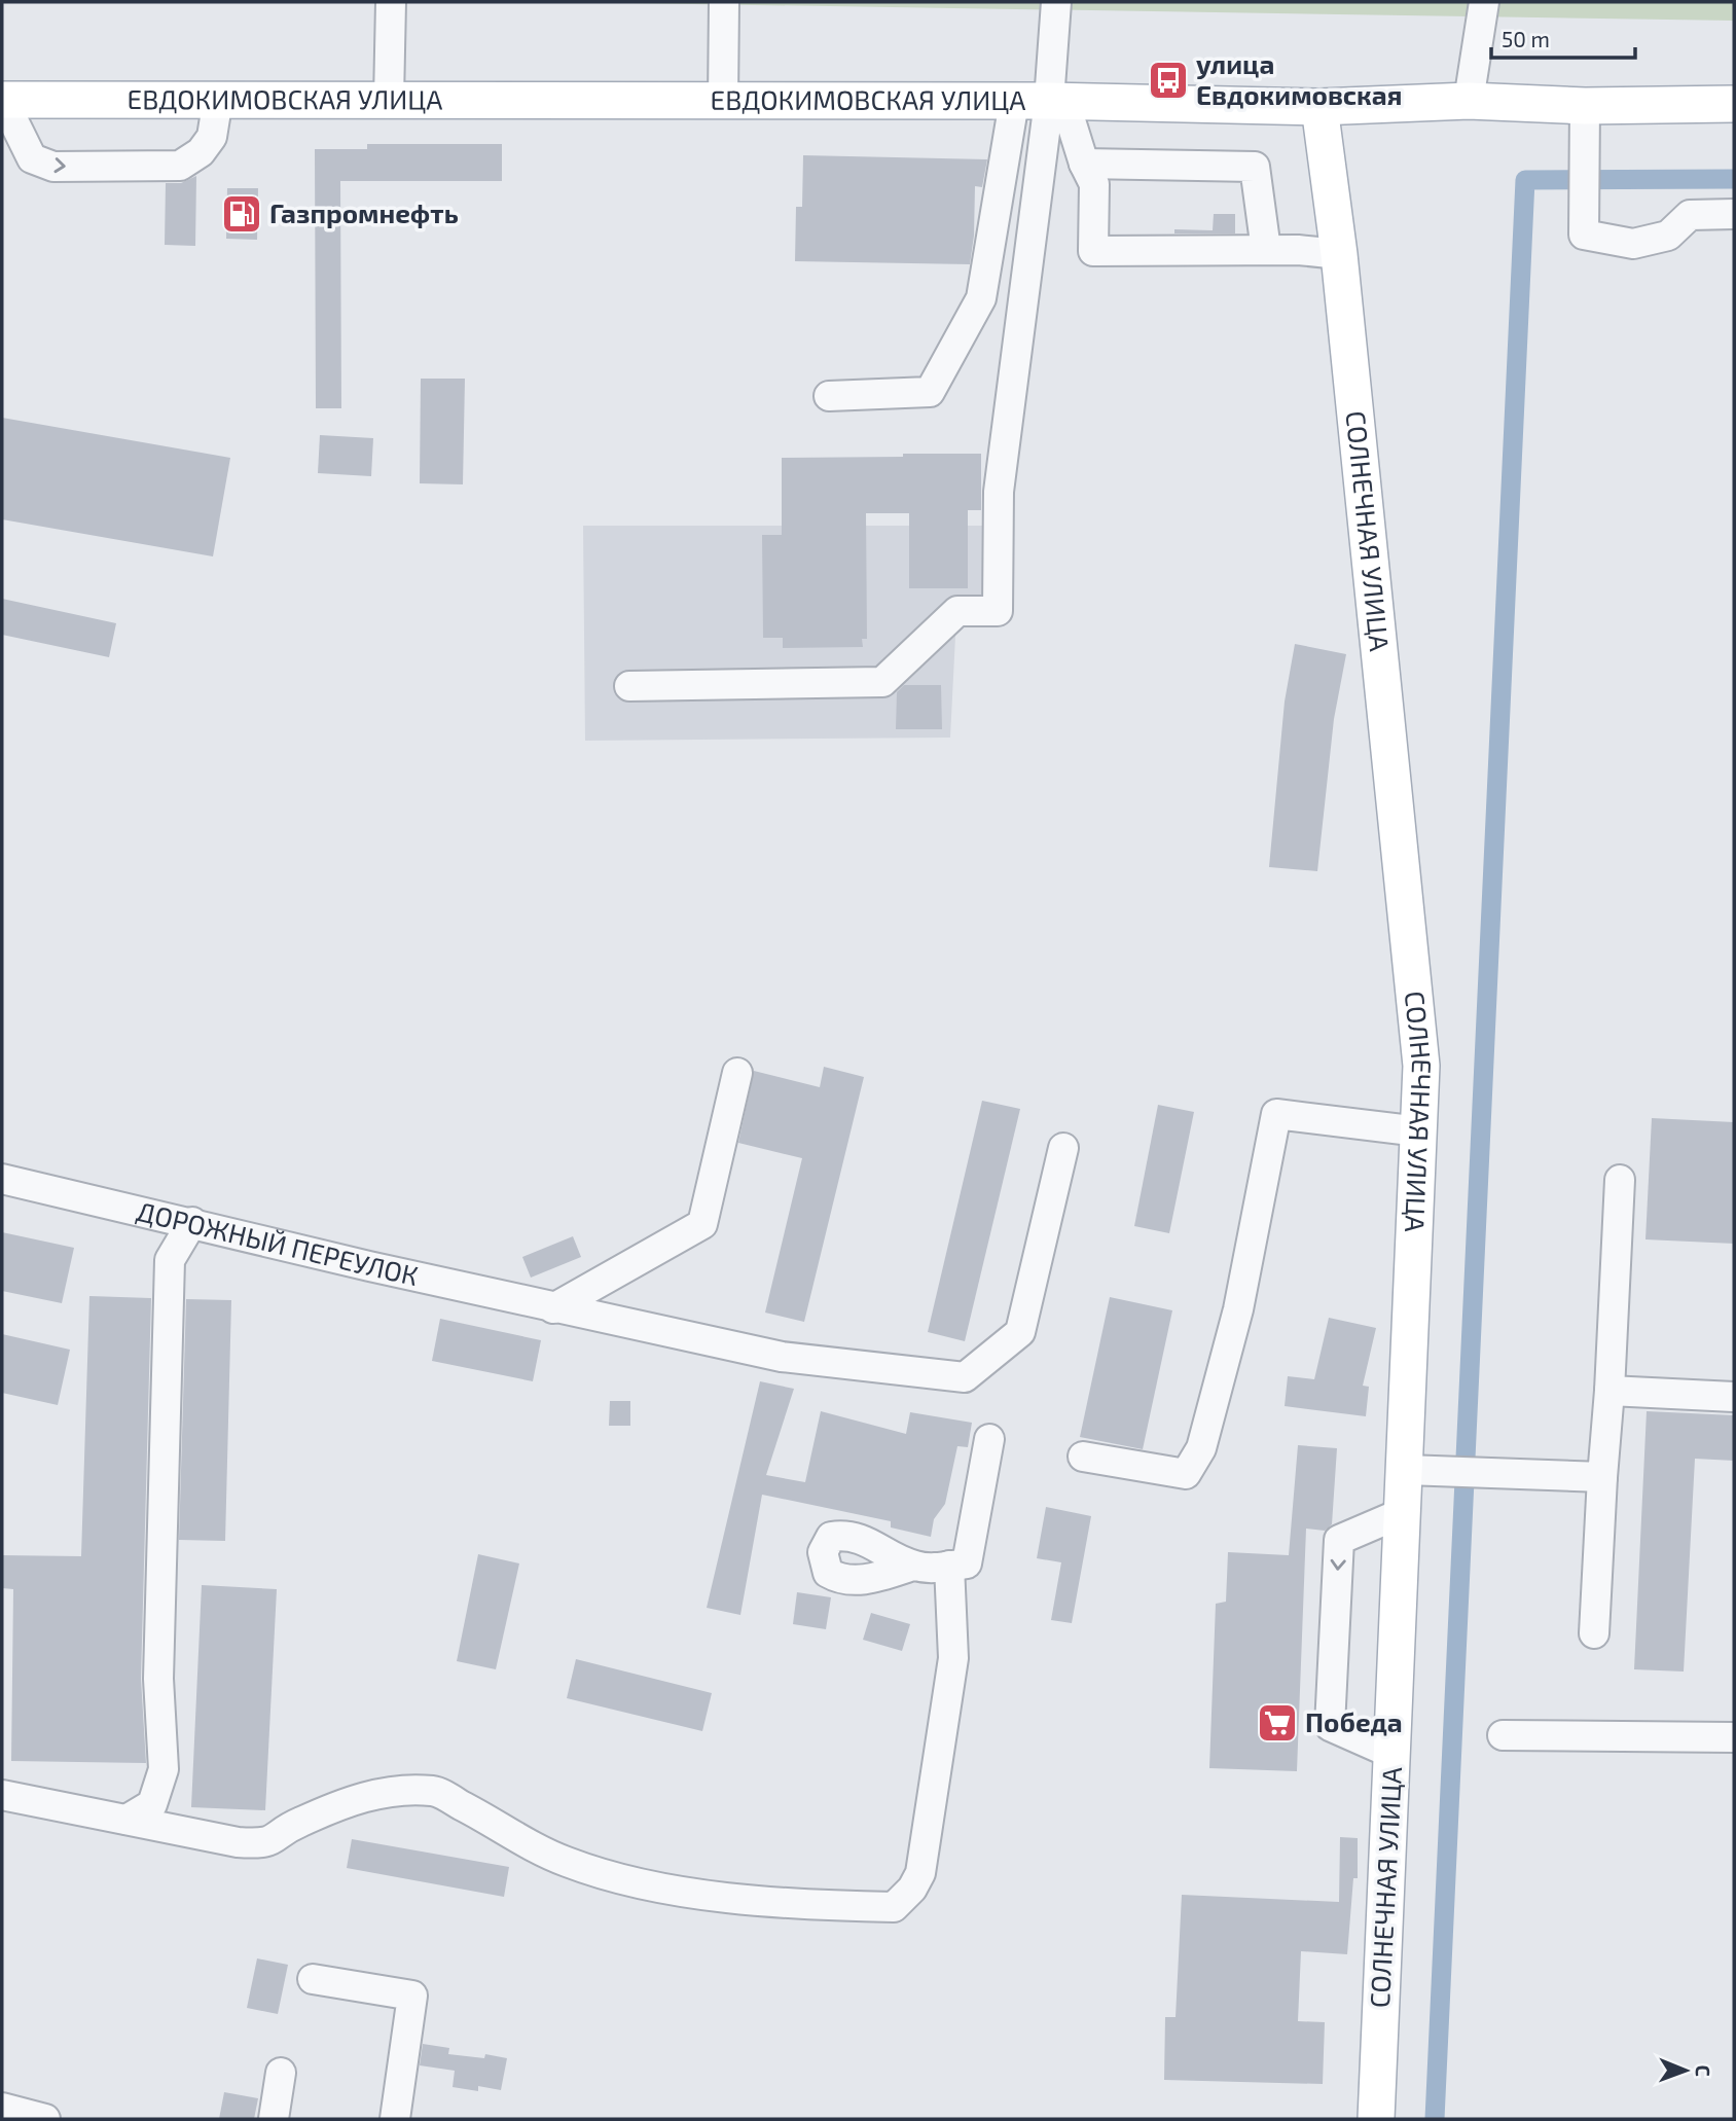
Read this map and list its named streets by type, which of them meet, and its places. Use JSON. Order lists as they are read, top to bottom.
{
  "streets": {
    "main road": ["ЕВДОКИМОВСКАЯ УЛИЦА", "СОЛНЕЧНАЯ УЛИЦА"],
    "street": ["ДОРОЖНЫЙ ПЕРЕУЛОК"]
  },
  "crossings": [
    ["ЕВДОКИМОВСКАЯ УЛИЦА", "СОЛНЕЧНАЯ УЛИЦА"]
  ],
  "places": {
    "bus stop": ["улица Евдокимовская"],
    "fuel station": ["Газпромнефть"],
    "supermarket": ["Победа"]
  },
  "scale_bar": "50 m",
  "north": "right"
}
